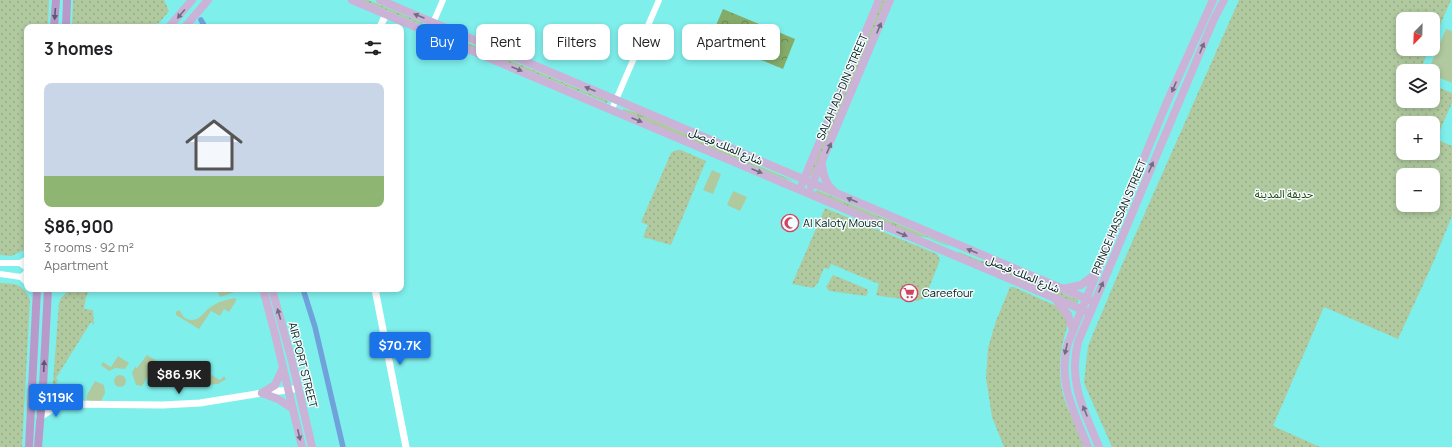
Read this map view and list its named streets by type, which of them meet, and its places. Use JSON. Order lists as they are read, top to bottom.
{
  "streets": {
    "main road": [
      "SALAH AD-DIN STREET",
      "شارع الملك فيصل",
      "PRINCE HASSAN STREET",
      "AIR PORT STREET"
    ]
  },
  "crossings": [
    ["SALAH AD-DIN STREET", "شارع الملك فيصل"],
    ["شارع الملك فيصل", "PRINCE HASSAN STREET"]
  ],
  "parks": ["حديقة المدينة"],
  "places": {
    "mosque": ["Al Kaloty Mousq"],
    "supermarket": ["Careefour"]
  },
  "north": "bottom left",
  "page": {
    "map_buttons": ["+", "−"],
    "chip": [
      "Buy",
      "Rent",
      "Filters",
      "New",
      "Apartment"
    ],
    "heading": "3 homes",
    "list": [
      {
        "name": "$86,900",
        "note": "3 rooms · 92 m² · Apartment"
      }
    ],
    "price": ["$70.7K", "$86.9K", "$119K"]
  }
}
